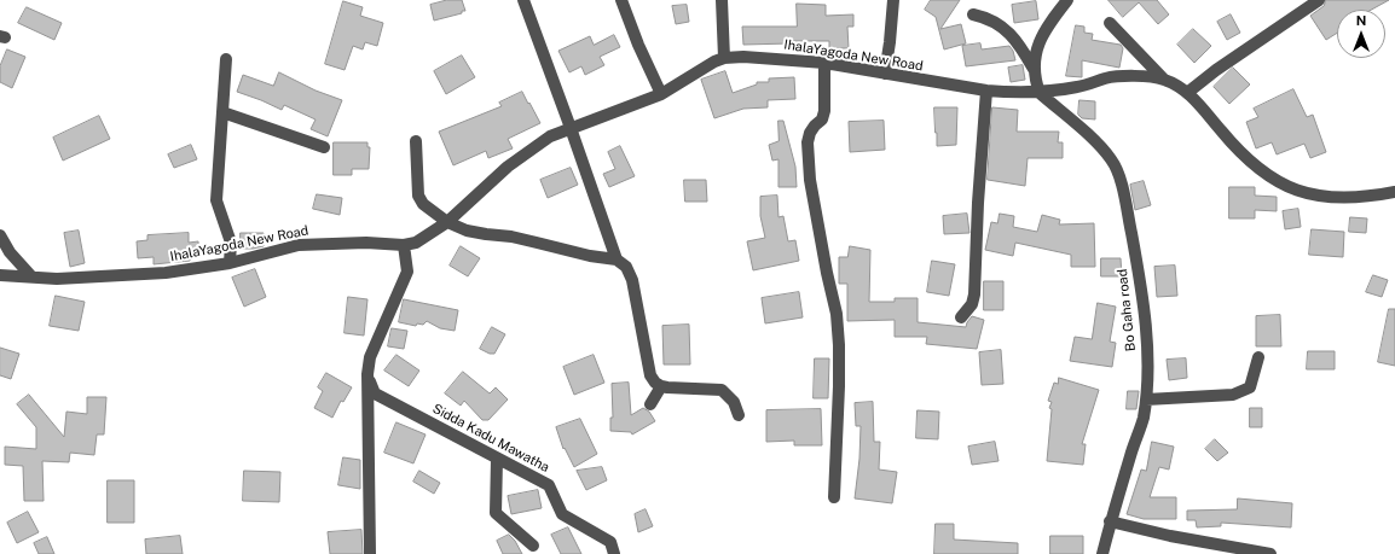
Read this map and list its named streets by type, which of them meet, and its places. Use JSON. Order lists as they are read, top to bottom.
{
  "streets": {
    "street": ["IhalaYagoda New Road", "Bo Gaha road", "Sidda Kadu Mawatha"]
  },
  "crossings": [
    ["IhalaYagoda New Road", "Bo Gaha road"]
  ],
  "north": "top"
}
